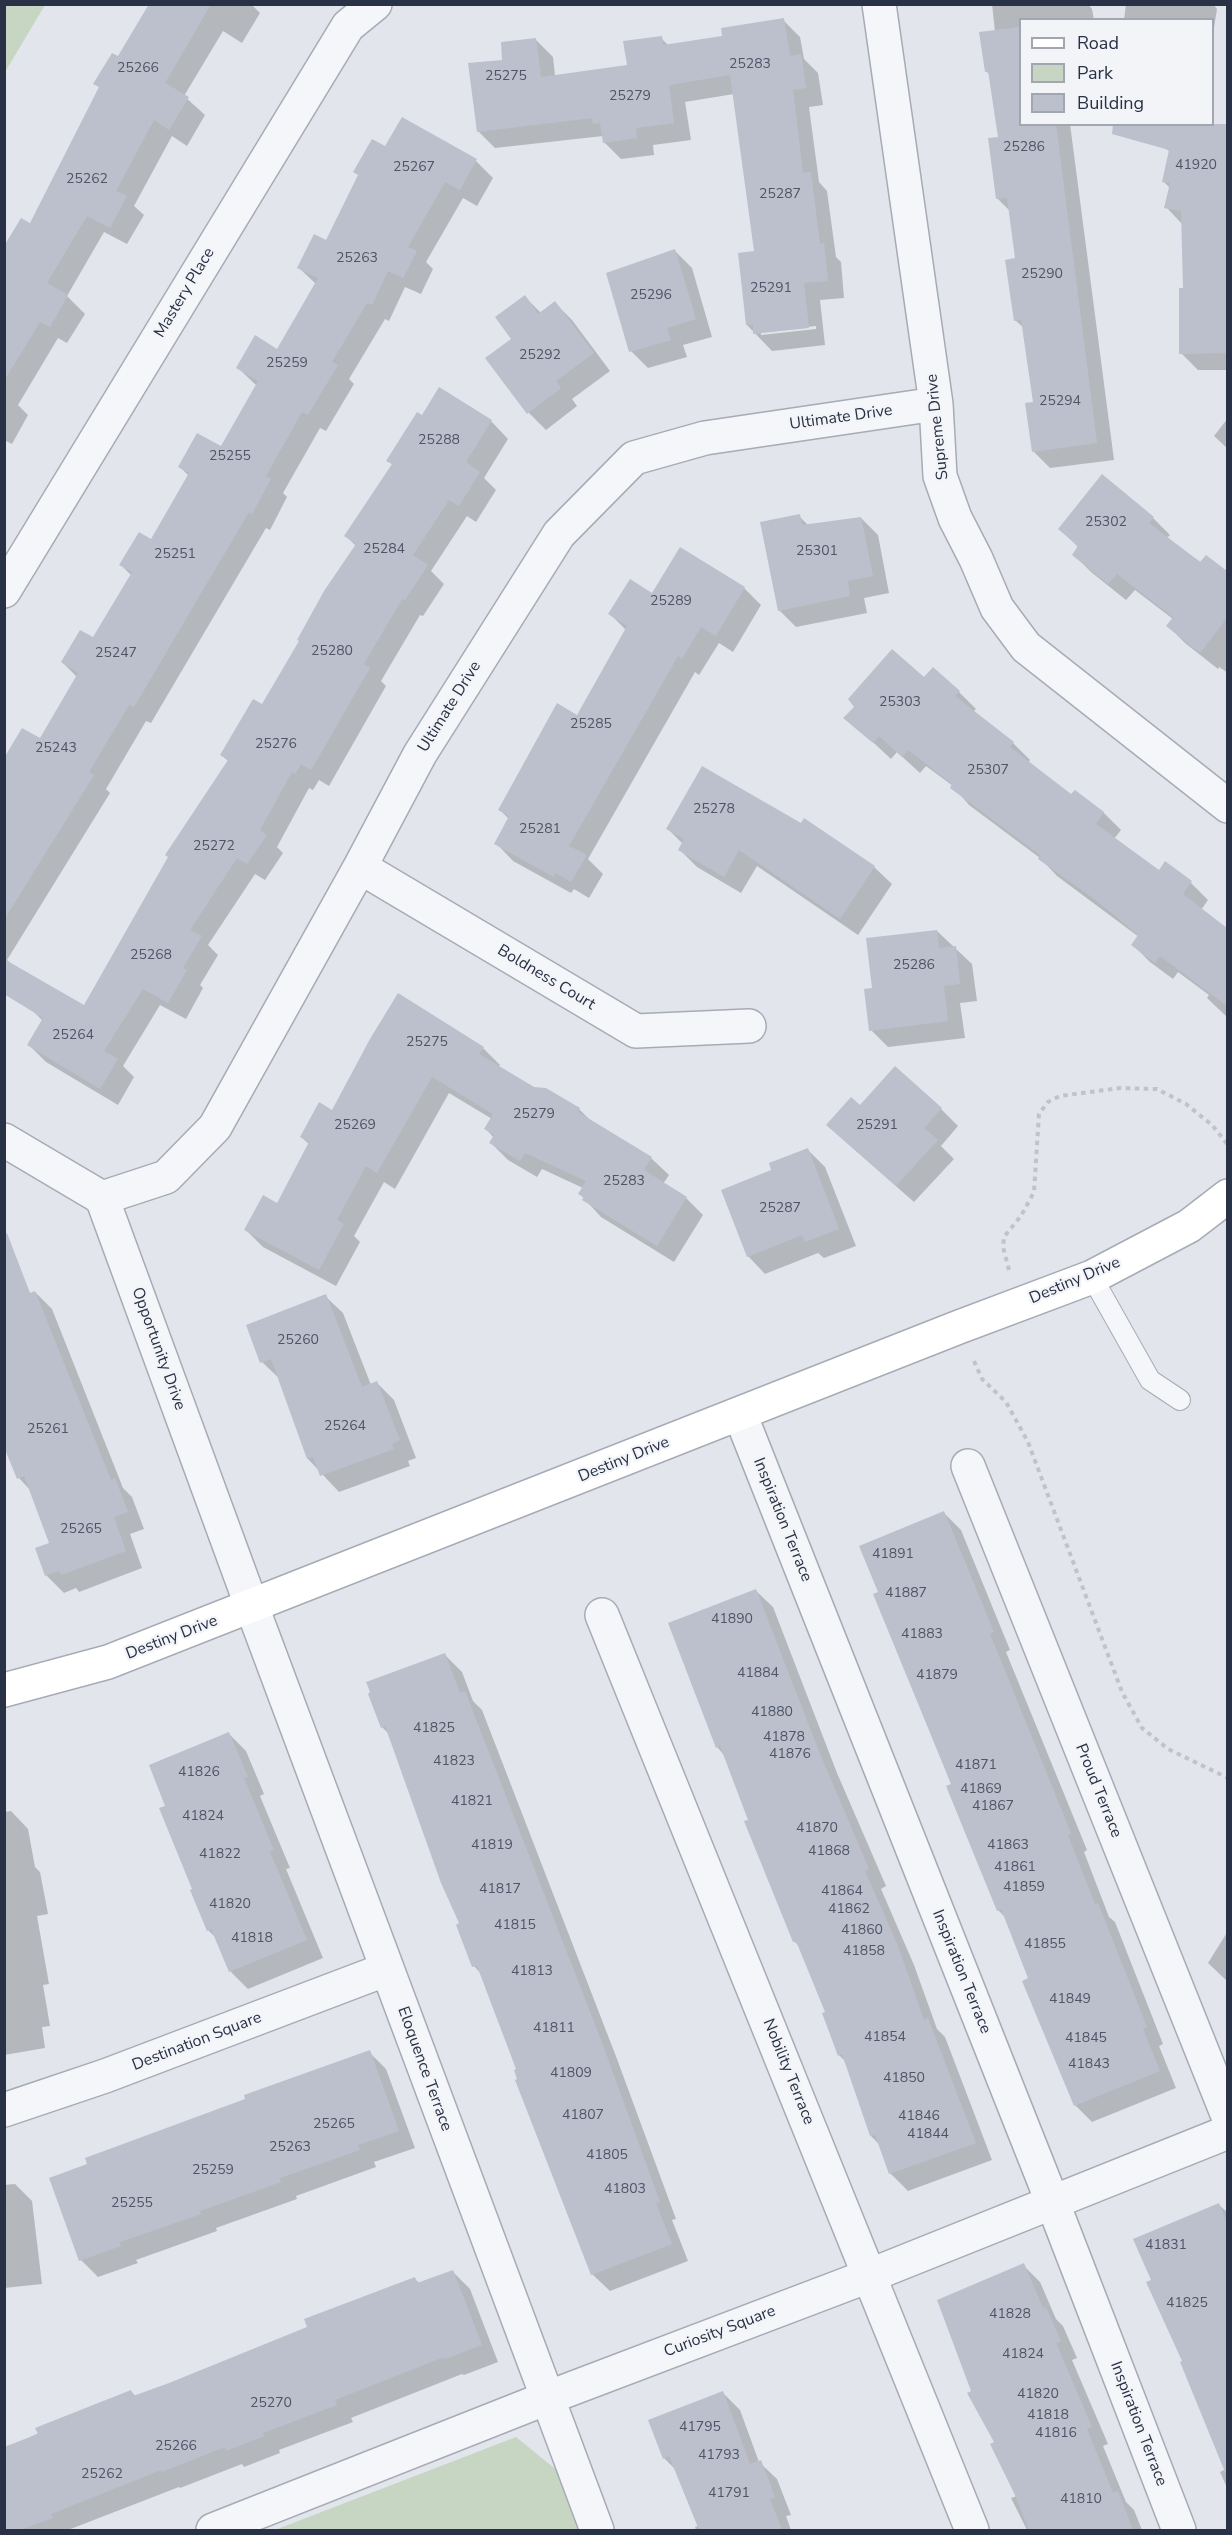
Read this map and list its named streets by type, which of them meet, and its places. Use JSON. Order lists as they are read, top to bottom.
{
  "streets": {
    "street": [
      "Mastery Place",
      "Ultimate Drive",
      "Supreme Drive",
      "Boldness Court",
      "Destiny Drive",
      "Opportunity Drive",
      "Inspiration Terrace",
      "Proud Terrace",
      "Destination Square",
      "Eloquence Terrace",
      "Nobility Terrace",
      "Curiosity Square"
    ]
  },
  "crossings": [
    ["Ultimate Drive", "Supreme Drive"],
    ["Ultimate Drive", "Boldness Court"],
    ["Ultimate Drive", "Opportunity Drive"],
    ["Destiny Drive", "Opportunity Drive"],
    ["Destiny Drive", "Inspiration Terrace"],
    ["Destiny Drive", "Eloquence Terrace"],
    ["Opportunity Drive", "Eloquence Terrace"],
    ["Inspiration Terrace", "Curiosity Square"],
    ["Destination Square", "Eloquence Terrace"],
    ["Eloquence Terrace", "Curiosity Square"],
    ["Nobility Terrace", "Curiosity Square"]
  ],
  "house_numbers": [
    "25283",
    "25266",
    "25275",
    "25279",
    "25286",
    "41920",
    "25267",
    "25262",
    "25287",
    "25263",
    "25290",
    "25291",
    "25296",
    "25292",
    "25259",
    "25294",
    "25288",
    "25255",
    "25302",
    "25284",
    "25301",
    "25251",
    "25289",
    "25280",
    "25247",
    "25303",
    "25285",
    "25276",
    "25243",
    "25307",
    "25278",
    "25281",
    "25272",
    "25268",
    "25286",
    "25264",
    "25275",
    "25279",
    "25269",
    "25291",
    "25283",
    "25287",
    "25260",
    "25264",
    "25261",
    "25265",
    "41891",
    "41887",
    "41890",
    "41883",
    "41884",
    "41879",
    "41880",
    "41825",
    "41878",
    "41876",
    "41823",
    "41871",
    "41826",
    "41869",
    "41821",
    "41867",
    "41824",
    "41870",
    "41819",
    "41863",
    "41868",
    "41822",
    "41861",
    "41859",
    "41817",
    "41864",
    "41820",
    "41862",
    "41815",
    "41860",
    "41818",
    "41855",
    "41858",
    "41813",
    "41849",
    "41811",
    "41854",
    "41845",
    "41843",
    "41809",
    "41850",
    "41807",
    "41846",
    "25265",
    "41844",
    "25263",
    "41805",
    "25259",
    "41803",
    "25255",
    "41831",
    "41825",
    "41828",
    "41824",
    "41820",
    "25270",
    "41818",
    "41795",
    "41816",
    "25266",
    "41793",
    "25262",
    "41791",
    "41810"
  ],
  "legend": ["Road", "Park", "Building"]
}
